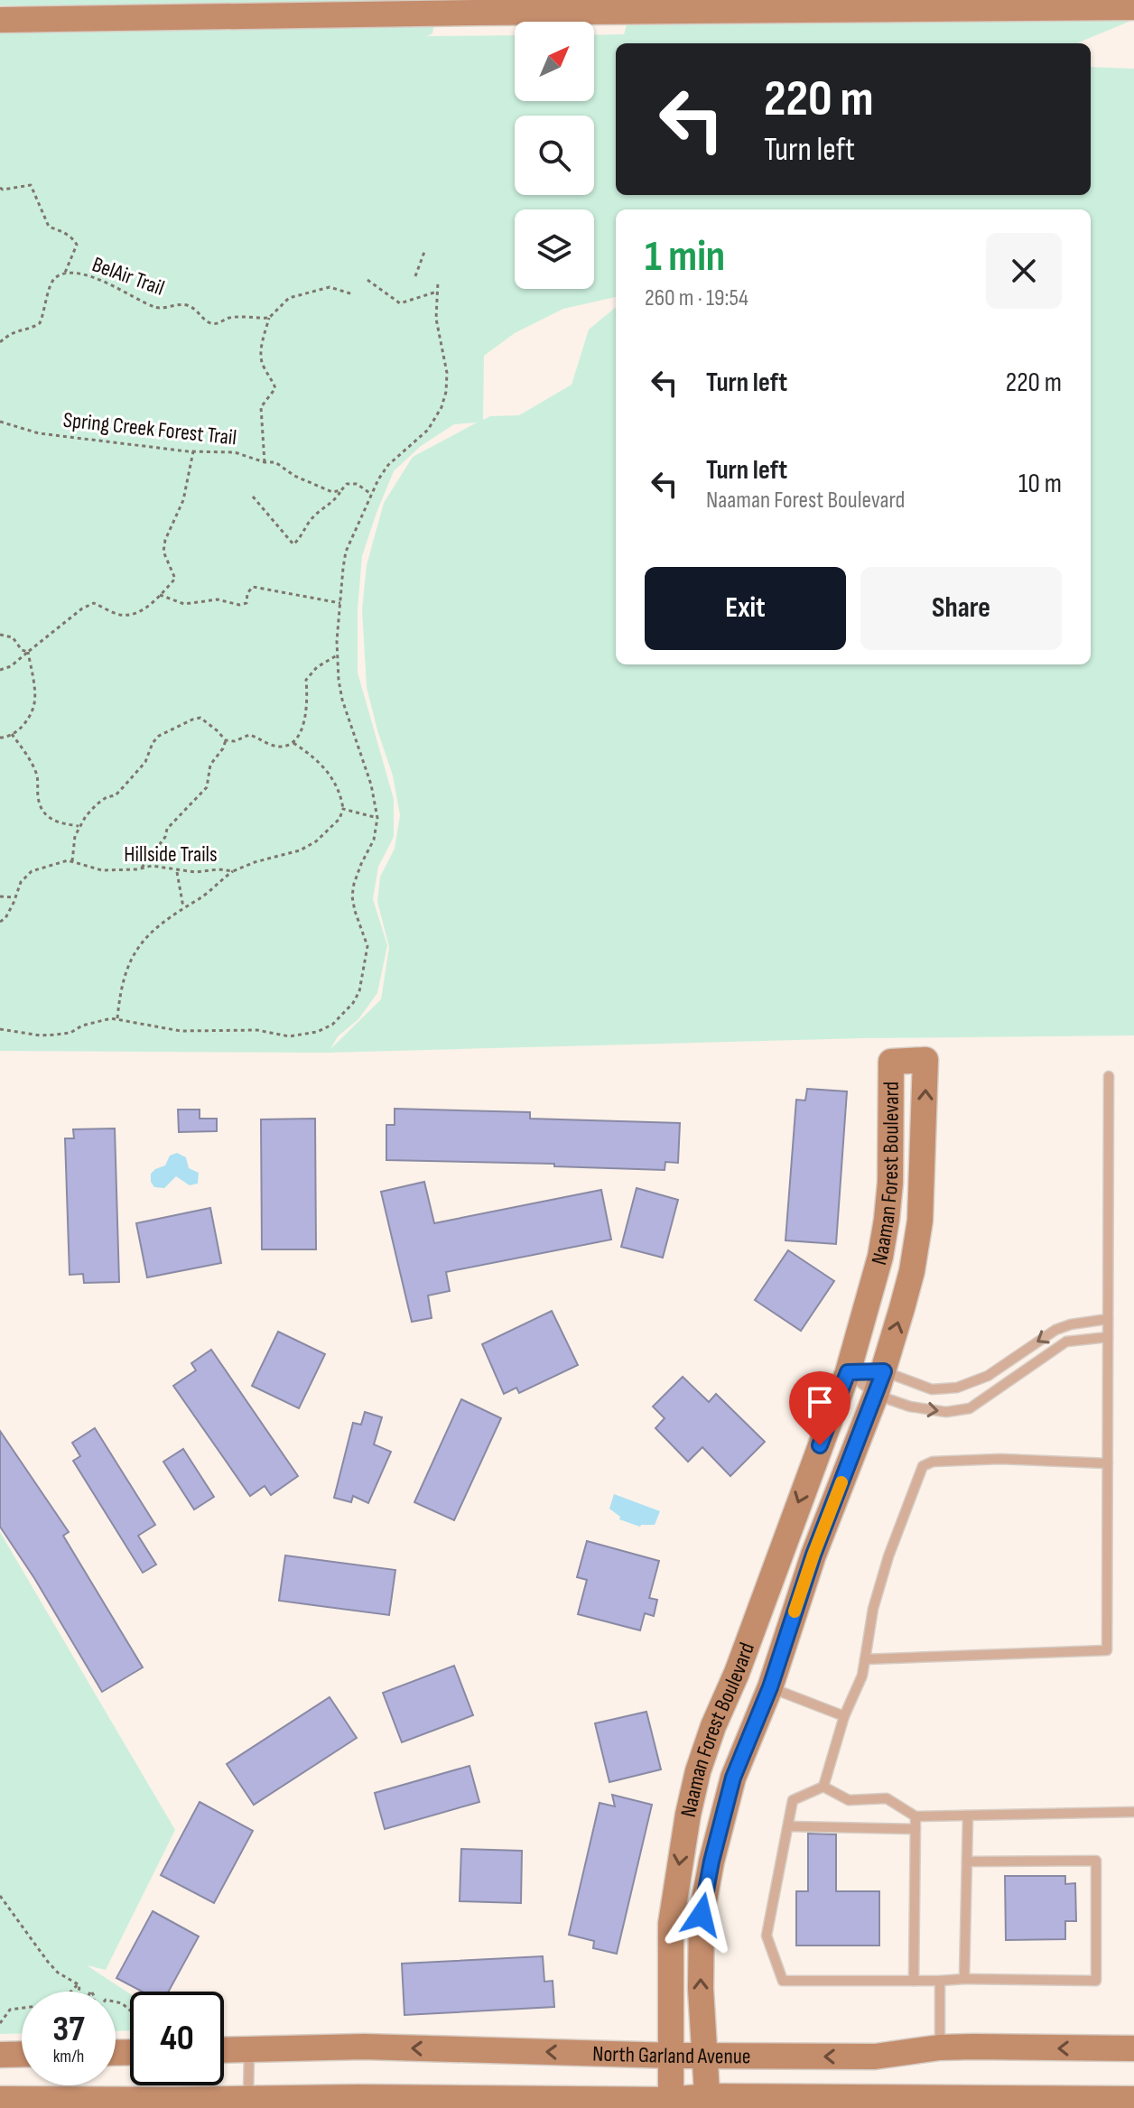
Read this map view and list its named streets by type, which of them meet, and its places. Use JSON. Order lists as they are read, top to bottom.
{
  "streets": {
    "street": ["Naaman Forest Boulevard", "North Garland Avenue"],
    "path": ["BelAir Trail", "Spring Creek Forest Trail", "Hillside Trails"]
  },
  "crossings": [
    ["Naaman Forest Boulevard", "North Garland Avenue"]
  ],
  "north": "top right",
  "page": {
    "turn": ["220 m", "Turn left"],
    "heading": ["1 min", "260 m · 19:54"],
    "list": [
      {
        "name": "Turn left",
        "value": "220 m"
      },
      {
        "name": "Turn left",
        "note": "Naaman Forest Boulevard",
        "value": "10 m"
      }
    ],
    "buttons": ["Exit", "Share"],
    "speed": "37 km/h",
    "limit": "40"
  }
}
